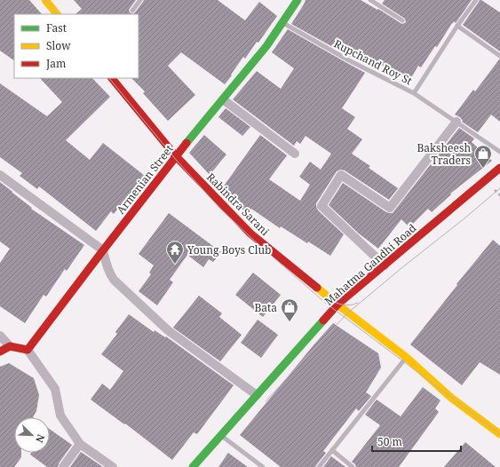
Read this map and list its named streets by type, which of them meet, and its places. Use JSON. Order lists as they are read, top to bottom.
{
  "streets": {
    "main road": ["Armenian Street", "Rabindra Sarani", "Mahatma Gandhi Road"],
    "lane": ["Rupchand Roy St"]
  },
  "crossings": [
    ["Rupchand Roy St", "Armenian Street"],
    ["Armenian Street", "Rabindra Sarani"],
    ["Rabindra Sarani", "Mahatma Gandhi Road"]
  ],
  "places": {
    "shop": ["Baksheesh Traders", "Bata"],
    "temple": ["Young Boys Club"]
  },
  "legend": ["Fast", "Slow", "Jam"],
  "scale_bar": "50 m",
  "north": "bottom right"
}
